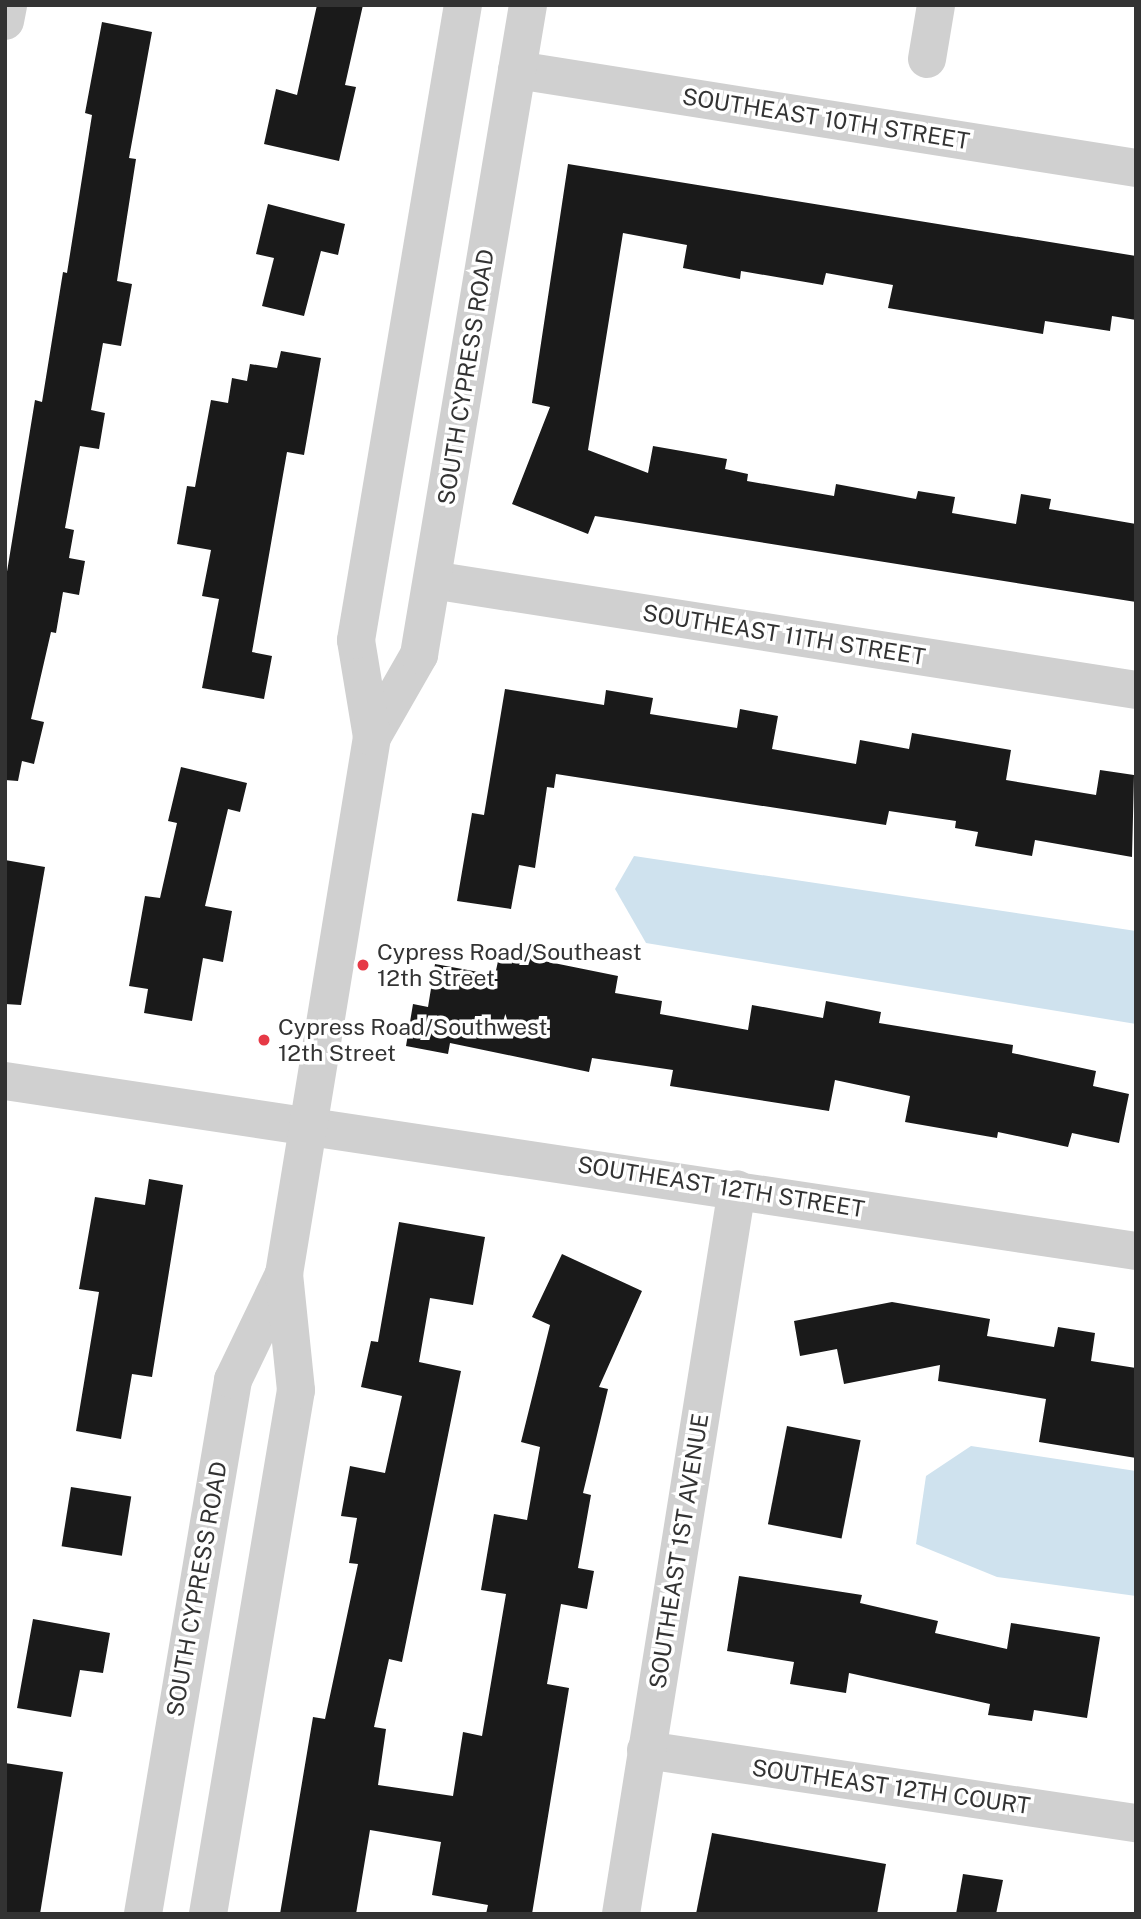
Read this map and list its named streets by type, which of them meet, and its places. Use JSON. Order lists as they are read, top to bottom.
{
  "streets": {
    "street": [
      "SOUTHEAST 10TH STREET",
      "SOUTH CYPRESS ROAD",
      "SOUTHEAST 11TH STREET",
      "SOUTHEAST 12TH STREET",
      "SOUTHEAST 1ST AVENUE",
      "SOUTHEAST 12TH COURT"
    ]
  },
  "crossings": [
    ["SOUTHEAST 10TH STREET", "SOUTH CYPRESS ROAD"],
    ["SOUTH CYPRESS ROAD", "SOUTHEAST 11TH STREET"],
    ["SOUTH CYPRESS ROAD", "SOUTHEAST 12TH STREET"],
    ["SOUTHEAST 12TH STREET", "SOUTHEAST 1ST AVENUE"],
    ["SOUTHEAST 1ST AVENUE", "SOUTHEAST 12TH COURT"]
  ],
  "places": ["Cypress Road/Southeast 12th Street", "Cypress Road/Southwest 12th Street"]
}
